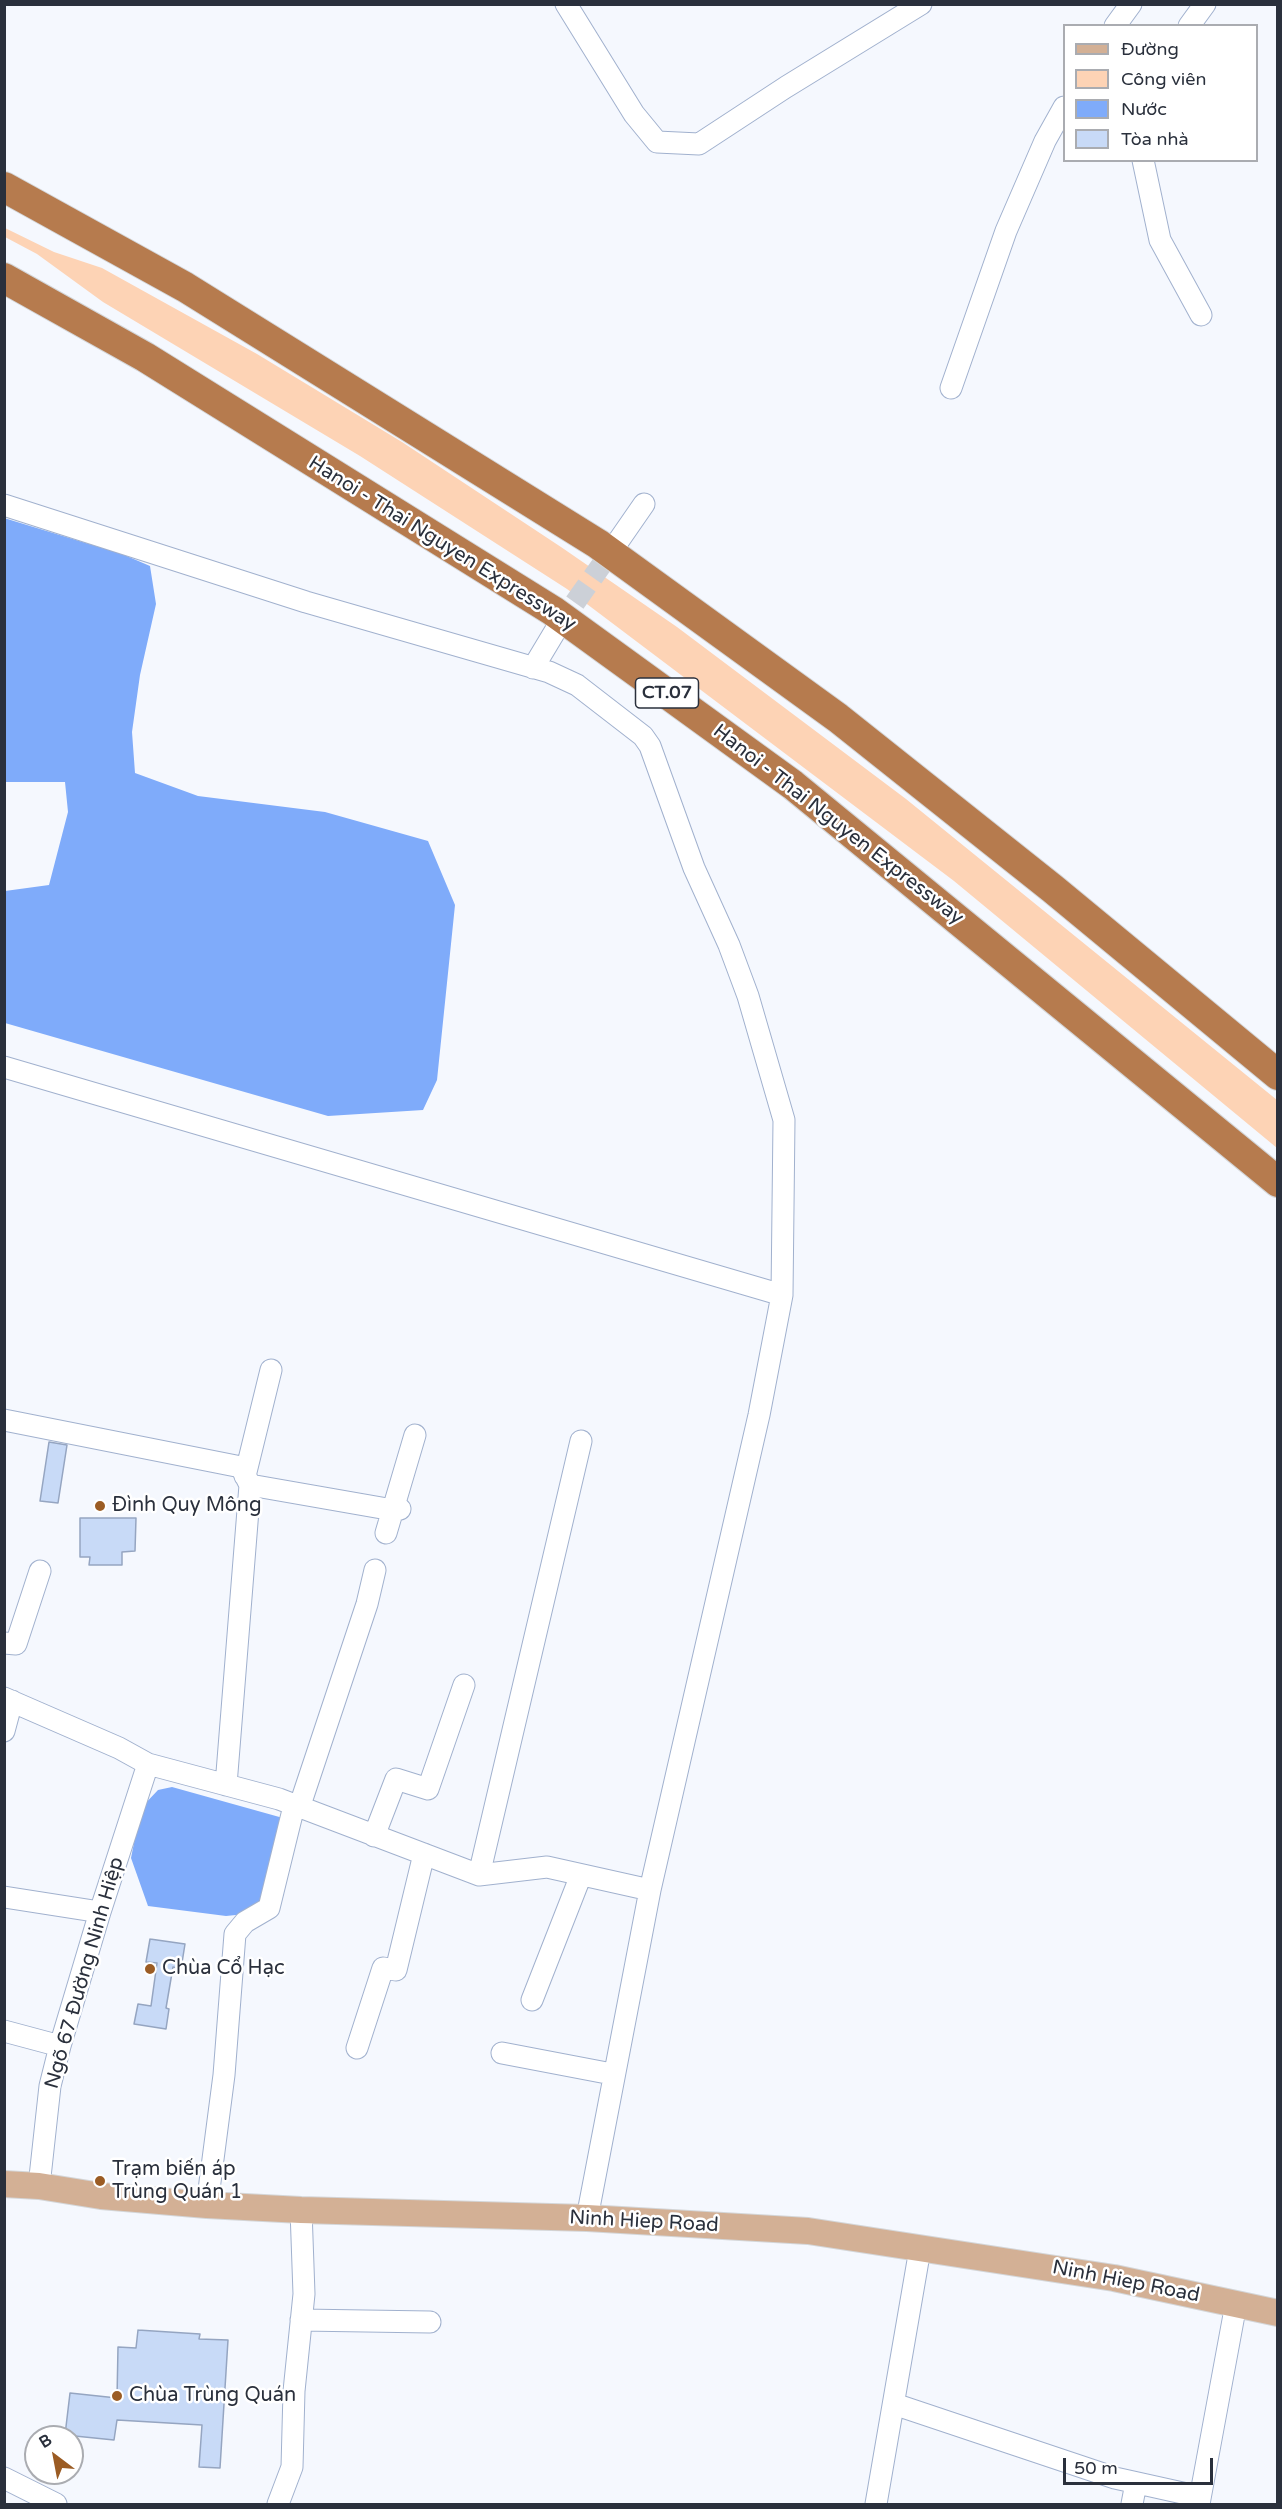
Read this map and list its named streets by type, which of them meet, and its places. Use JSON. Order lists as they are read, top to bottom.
{
  "streets": {
    "highway": ["Hanoi - Thai Nguyen Expressway", "CT.07"],
    "main road": ["Ninh Hiep Road"],
    "street": ["Ngõ 67 Đường Ninh Hiệp"]
  },
  "crossings": [
    ["Ngõ 67 Đường Ninh Hiệp", "Ninh Hiep Road"]
  ],
  "places": [
    "Đình Quy Mông",
    "Chùa Cổ Hạc",
    "Trạm biến áp Trùng Quán 1",
    "Chùa Trùng Quán"
  ],
  "legend": [
    "Đường",
    "Công viên",
    "Nước",
    "Tòa nhà"
  ],
  "scale_bar": "50 m",
  "north": "top left"
}
